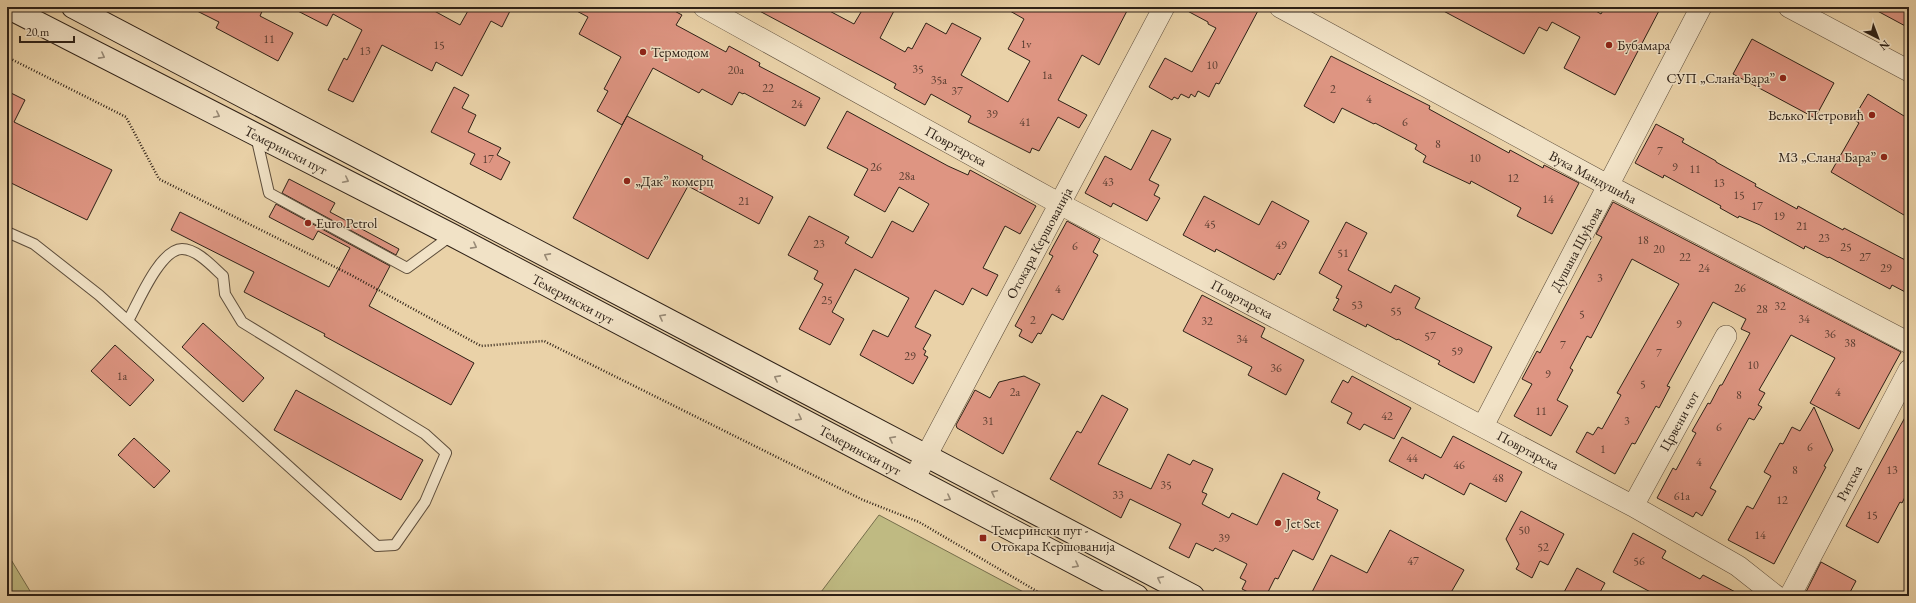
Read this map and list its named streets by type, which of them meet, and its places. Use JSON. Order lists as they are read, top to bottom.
{
  "streets": {
    "main road": ["Темерински пут"],
    "street": [
      "Повртарска",
      "Вука Мандушића",
      "Отокара Кершованија",
      "Душана Шућова",
      "Црвени чот",
      "Ритска"
    ]
  },
  "crossings": [
    ["Повртарска", "Отокара Кершованија"],
    ["Повртарска", "Душана Шућова"],
    ["Повртарска", "Црвени чот"],
    ["Темерински пут", "Отокара Кершованија"],
    ["Вука Мандушића", "Душана Шућова"]
  ],
  "places": {
    "other": [
      "Бубамара",
      "Термодом",
      "СУП „Слана Бара”",
      "Вељко Петровић",
      "МЗ „Слана Бара”",
      "„Дак” комерц",
      "Euro Petrol",
      "Jet Set"
    ],
    "transit": ["Темерински пут - Отокара Кершованија"]
  },
  "house_numbers": [
    "11",
    "1v",
    "15",
    "13",
    "10",
    "35",
    "20a",
    "1a",
    "35a",
    "22",
    "2",
    "37",
    "4",
    "24",
    "39",
    "41",
    "6",
    "8",
    "7",
    "10",
    "17",
    "26",
    "9",
    "11",
    "28a",
    "12",
    "43",
    "13",
    "15",
    "14",
    "21",
    "17",
    "19",
    "45",
    "21",
    "23",
    "18",
    "23",
    "49",
    "6",
    "25",
    "20",
    "51",
    "22",
    "27",
    "24",
    "29",
    "3",
    "26",
    "4",
    "25",
    "53",
    "32",
    "28",
    "55",
    "5",
    "34",
    "2",
    "32",
    "9",
    "36",
    "57",
    "34",
    "38",
    "7",
    "59",
    "7",
    "29",
    "10",
    "36",
    "9",
    "1a",
    "5",
    "2a",
    "4",
    "8",
    "11",
    "42",
    "31",
    "3",
    "6",
    "6",
    "1",
    "44",
    "4",
    "46",
    "8",
    "13",
    "48",
    "35",
    "33",
    "61a",
    "12",
    "15",
    "50",
    "14",
    "39",
    "52",
    "47",
    "56"
  ],
  "scale_bar": "20 m",
  "north": "bottom right"
}
